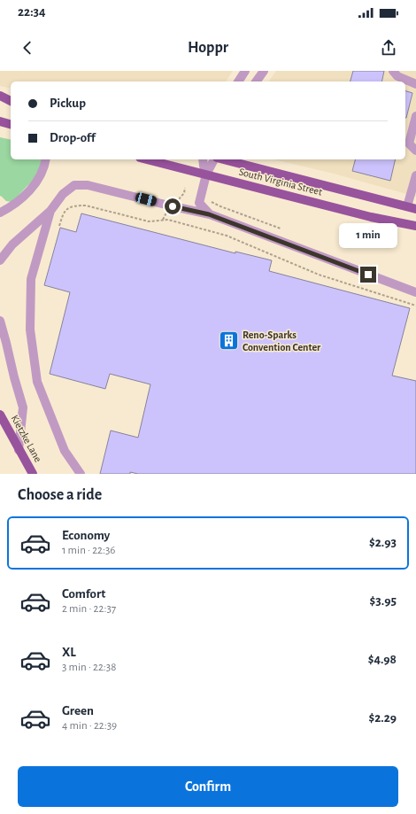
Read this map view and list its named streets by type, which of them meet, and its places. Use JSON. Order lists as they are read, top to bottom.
{
  "streets": {
    "main road": ["South Virginia Street", "Kietzke Lane"]
  },
  "places": {
    "building": ["Reno-Sparks Convention Center"]
  },
  "page": {
    "status": "22:34",
    "header": "Hoppr",
    "banner": ["Pickup", "Drop-off"],
    "bubble": "1 min",
    "heading": "Choose a ride",
    "list": [
      {
        "name": "Economy",
        "note": "1 min · 22:36",
        "value": "$2.93"
      },
      {
        "name": "Comfort",
        "note": "2 min · 22:37",
        "value": "$3.95"
      },
      {
        "name": "XL",
        "note": "3 min · 22:38",
        "value": "$4.98"
      },
      {
        "name": "Green",
        "note": "4 min · 22:39",
        "value": "$2.29"
      }
    ],
    "buttons": "Confirm"
  }
}
